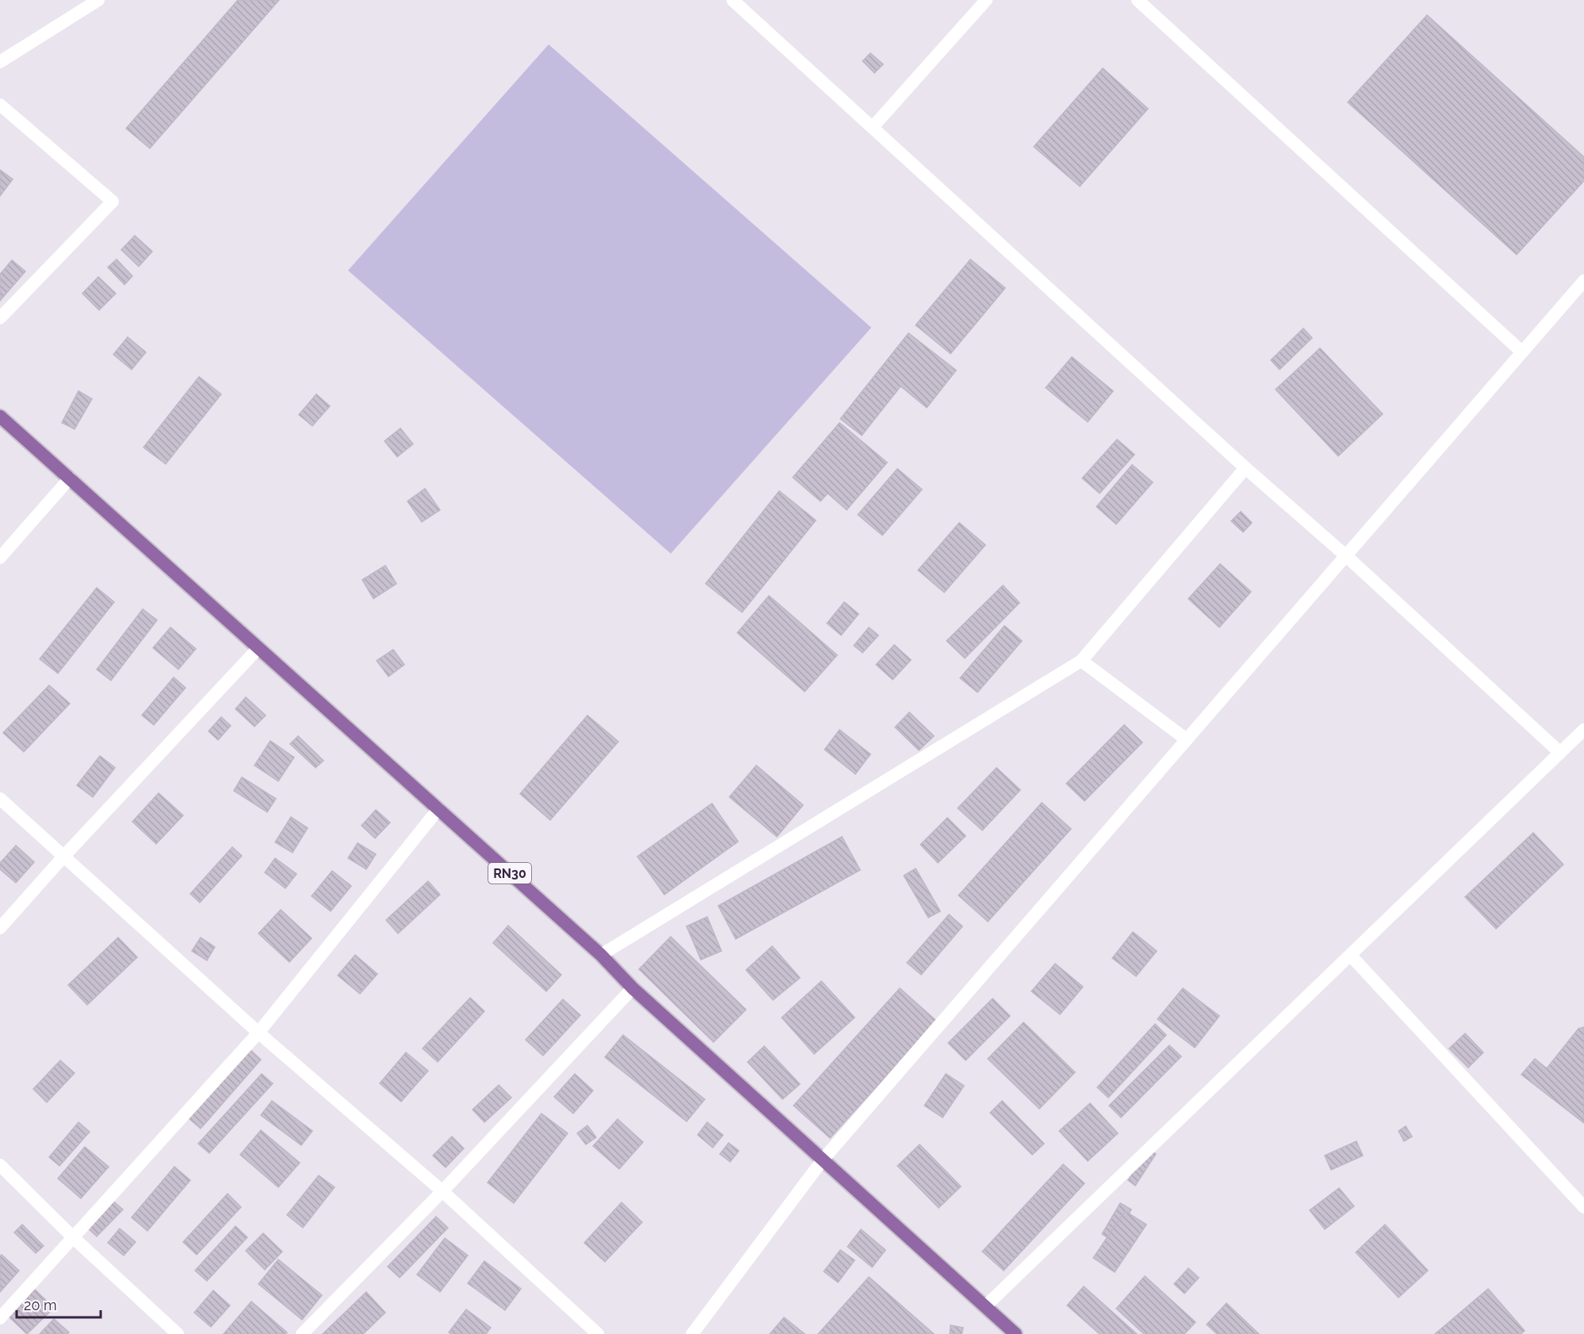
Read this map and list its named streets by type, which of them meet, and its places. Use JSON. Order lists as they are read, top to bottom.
{
  "streets": {
    "main road": ["RN30"]
  },
  "scale_bar": "20 m"
}
